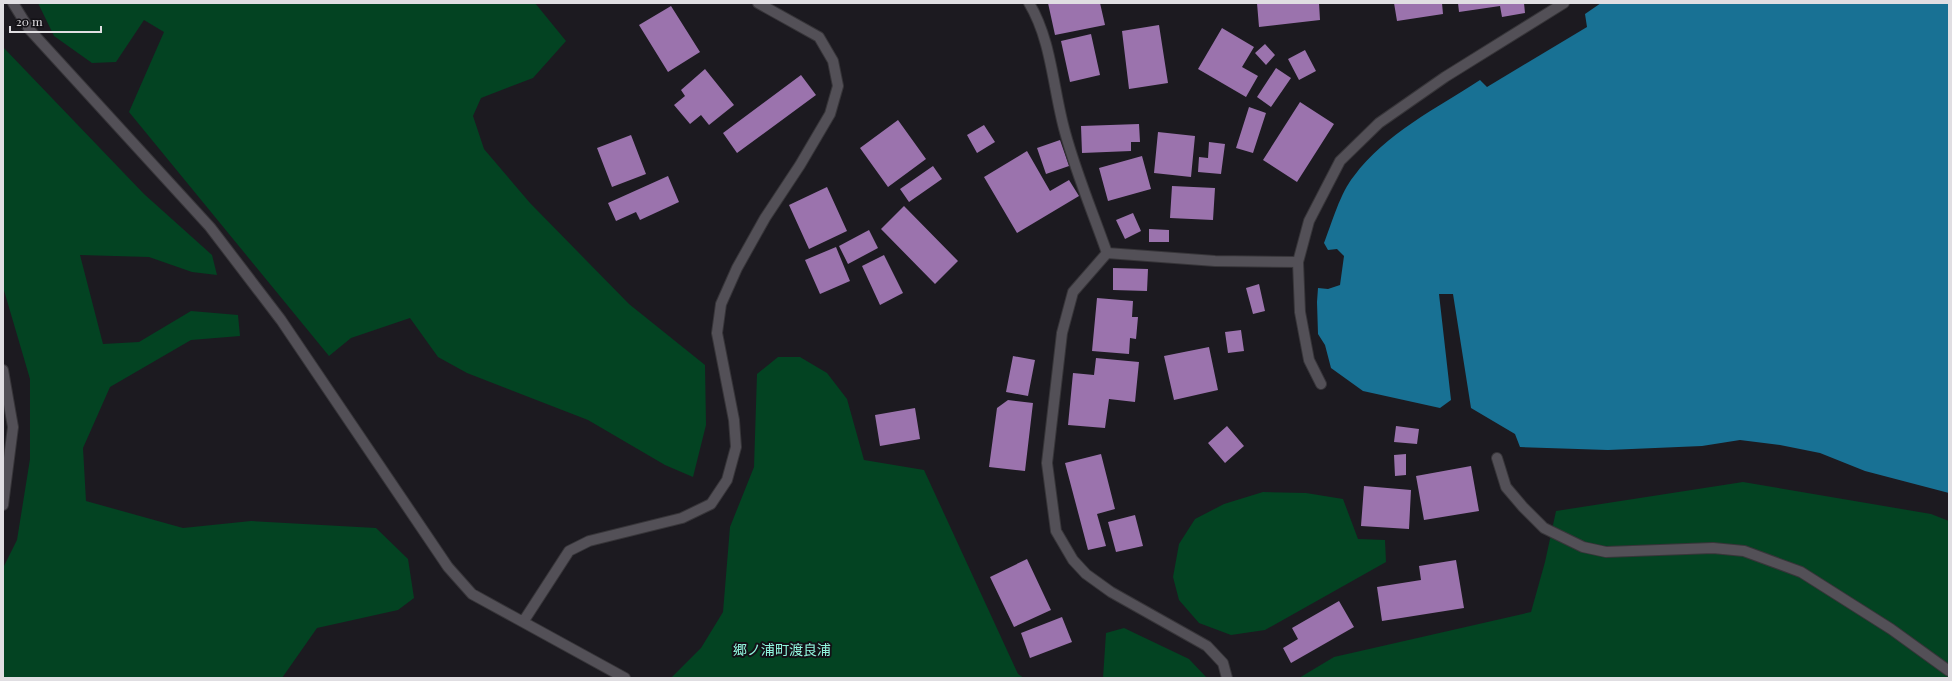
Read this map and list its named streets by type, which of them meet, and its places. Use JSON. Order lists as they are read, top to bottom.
{
  "districts": ["郷ノ浦町渡良浦"],
  "scale_bar": "20 m"
}
